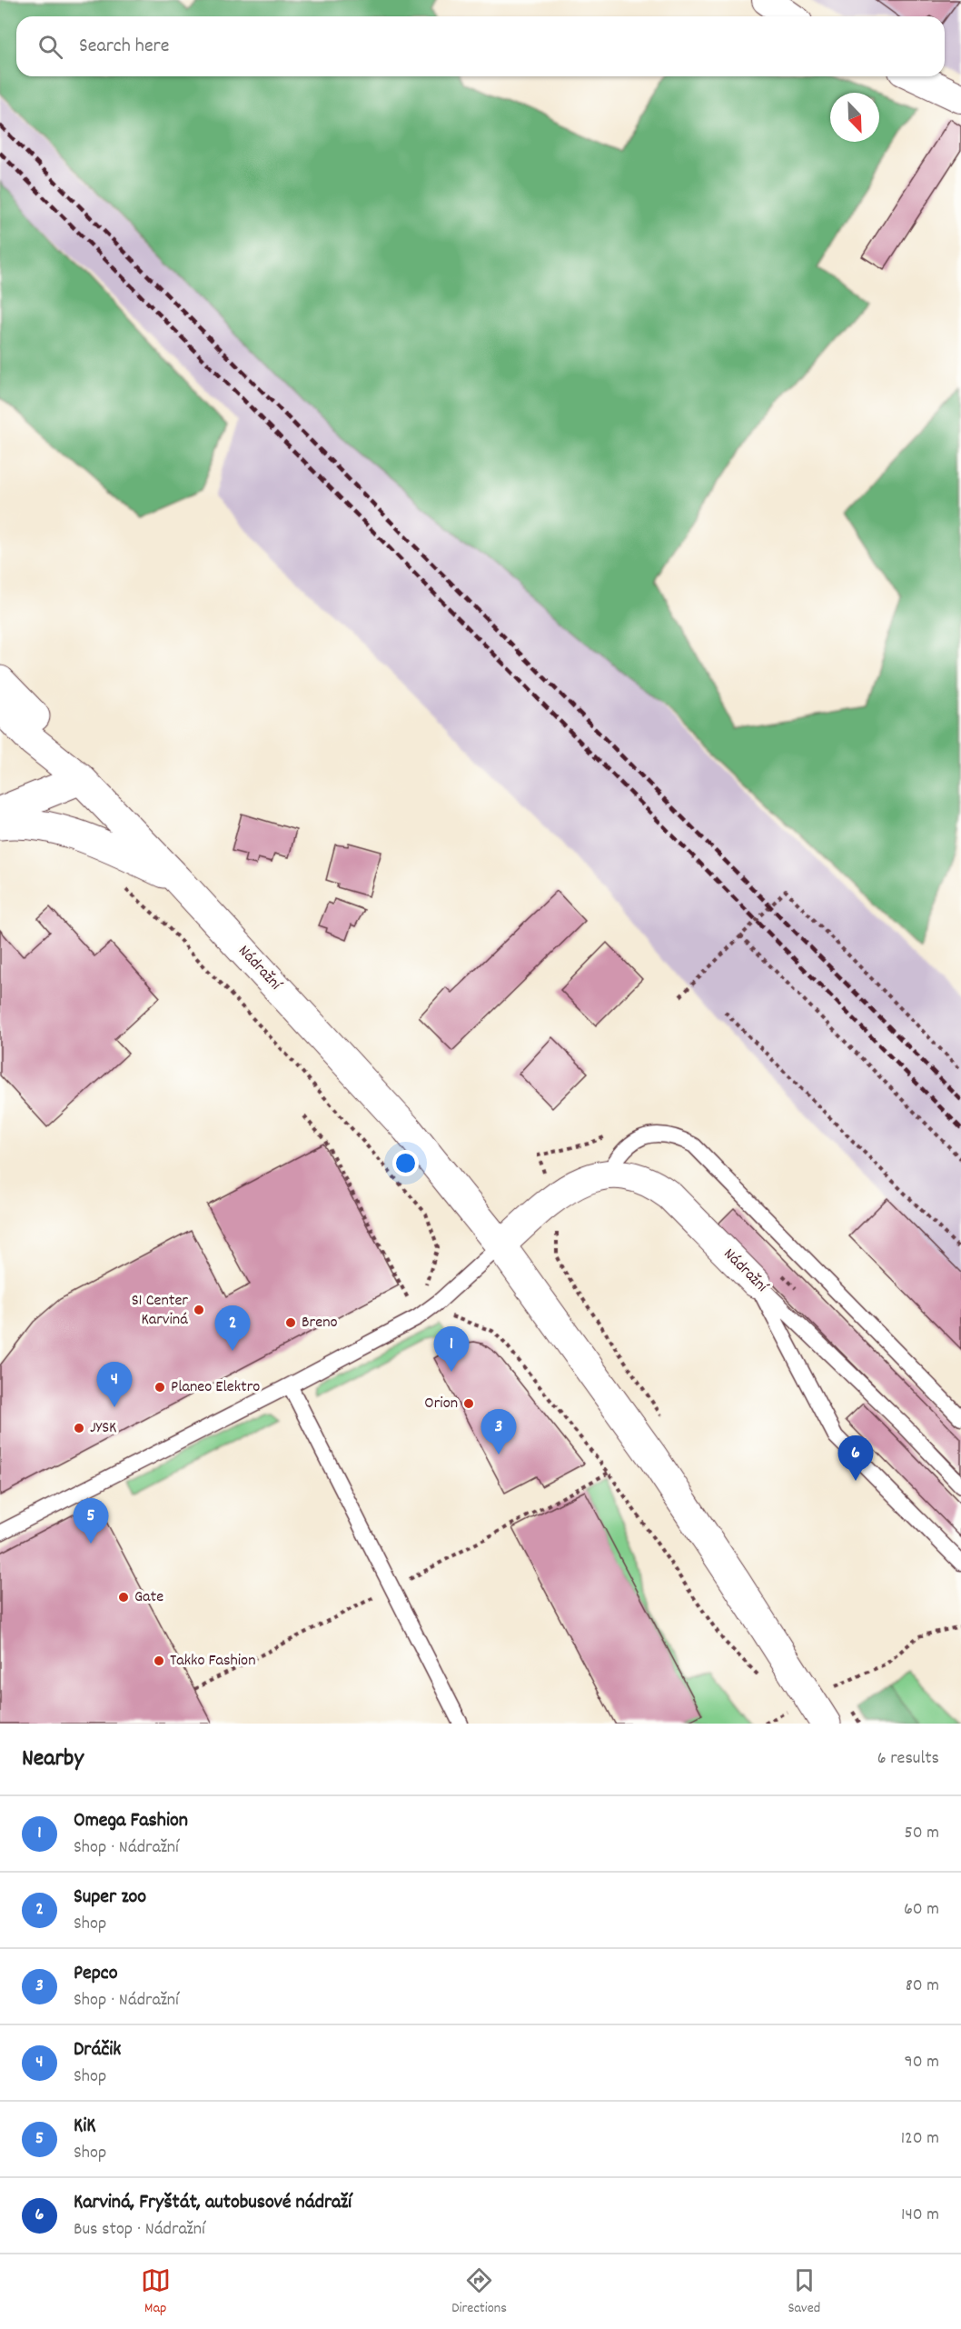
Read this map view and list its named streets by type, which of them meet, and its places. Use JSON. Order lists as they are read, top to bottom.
{
  "streets": {
    "main road": ["Nádražní"]
  },
  "places": [
    "S1 Center Karviná",
    "Breno",
    "Planeo Elektro",
    "Orion",
    "JYSK",
    "Gate",
    "Takko Fashion"
  ],
  "north": "bottom right",
  "page": {
    "search": "Search here",
    "pins": [
      "2",
      "1",
      "4",
      "3",
      "6",
      "5"
    ],
    "heading": ["Nearby", "6 results"],
    "list": [
      {
        "mark": "1",
        "name": "Omega Fashion",
        "note": "Shop · Nádražní",
        "value": "50 m"
      },
      {
        "mark": "2",
        "name": "Super zoo",
        "note": "Shop",
        "value": "60 m"
      },
      {
        "mark": "3",
        "name": "Pepco",
        "note": "Shop · Nádražní",
        "value": "80 m"
      },
      {
        "mark": "4",
        "name": "Dráčik",
        "note": "Shop",
        "value": "90 m"
      },
      {
        "mark": "5",
        "name": "KiK",
        "note": "Shop",
        "value": "120 m"
      },
      {
        "mark": "6",
        "name": "Karviná, Fryštát, autobusové nádraží",
        "note": "Bus stop · Nádražní",
        "value": "140 m"
      }
    ],
    "nav": ["Map", "Directions", "Saved"]
  }
}
